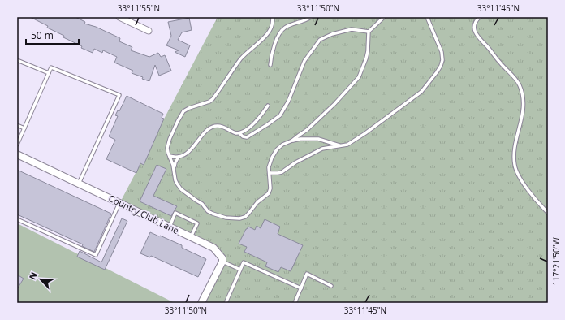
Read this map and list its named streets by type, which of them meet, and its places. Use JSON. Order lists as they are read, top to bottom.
{
  "streets": {
    "street": ["Country Club Lane"]
  },
  "scale_bar": "50 m",
  "north": "top left",
  "coordinates": [
    "33°11'55\"N",
    "33°11'50\"N",
    "33°11'45\"N",
    "117°21'50\"W"
  ]
}
